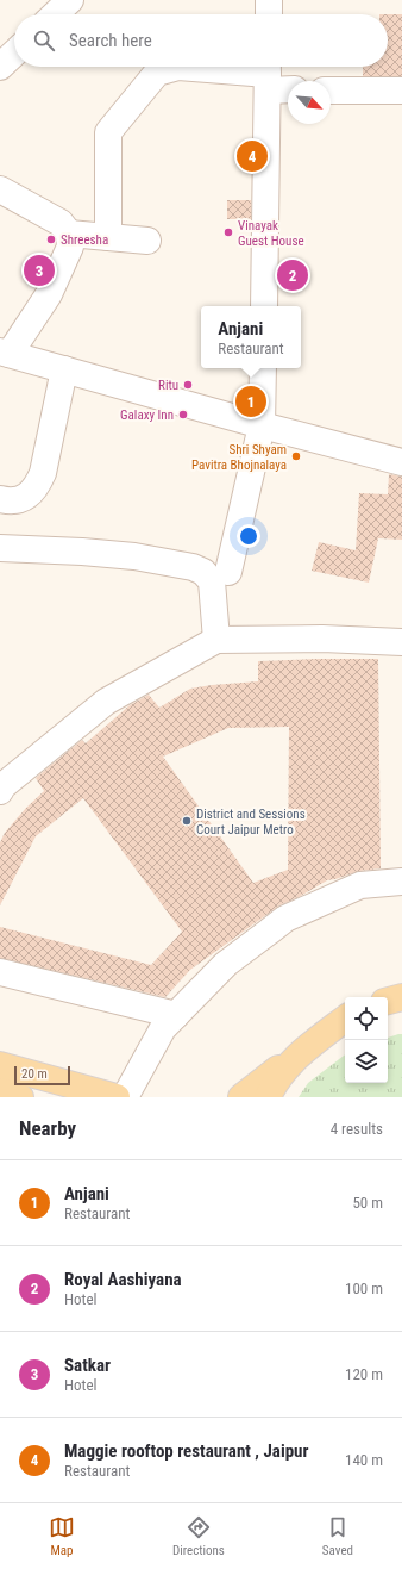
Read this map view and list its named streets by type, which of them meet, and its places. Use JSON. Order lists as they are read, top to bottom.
{
  "places": [
    "Vinayak Guest House",
    "Shreesha",
    "Ritu",
    "Galaxy Inn",
    "Shri Shyam Pavitra Bhojnalaya",
    "District and Sessions Court Jaipur Metro"
  ],
  "scale_bar": "20 m",
  "north": "bottom right",
  "page": {
    "search": "Search here",
    "pins": [
      "4",
      "3",
      "2",
      "1"
    ],
    "popup": ["Anjani", "Restaurant"],
    "scale": "20 m",
    "heading": ["Nearby", "4 results"],
    "list": [
      {
        "mark": "1",
        "name": "Anjani",
        "note": "Restaurant",
        "value": "50 m"
      },
      {
        "mark": "2",
        "name": "Royal Aashiyana",
        "note": "Hotel",
        "value": "100 m"
      },
      {
        "mark": "3",
        "name": "Satkar",
        "note": "Hotel",
        "value": "120 m"
      },
      {
        "mark": "4",
        "name": "Maggie rooftop restaurant , Jaipur",
        "note": "Restaurant",
        "value": "140 m"
      }
    ],
    "nav": ["Map", "Directions", "Saved"]
  }
}
